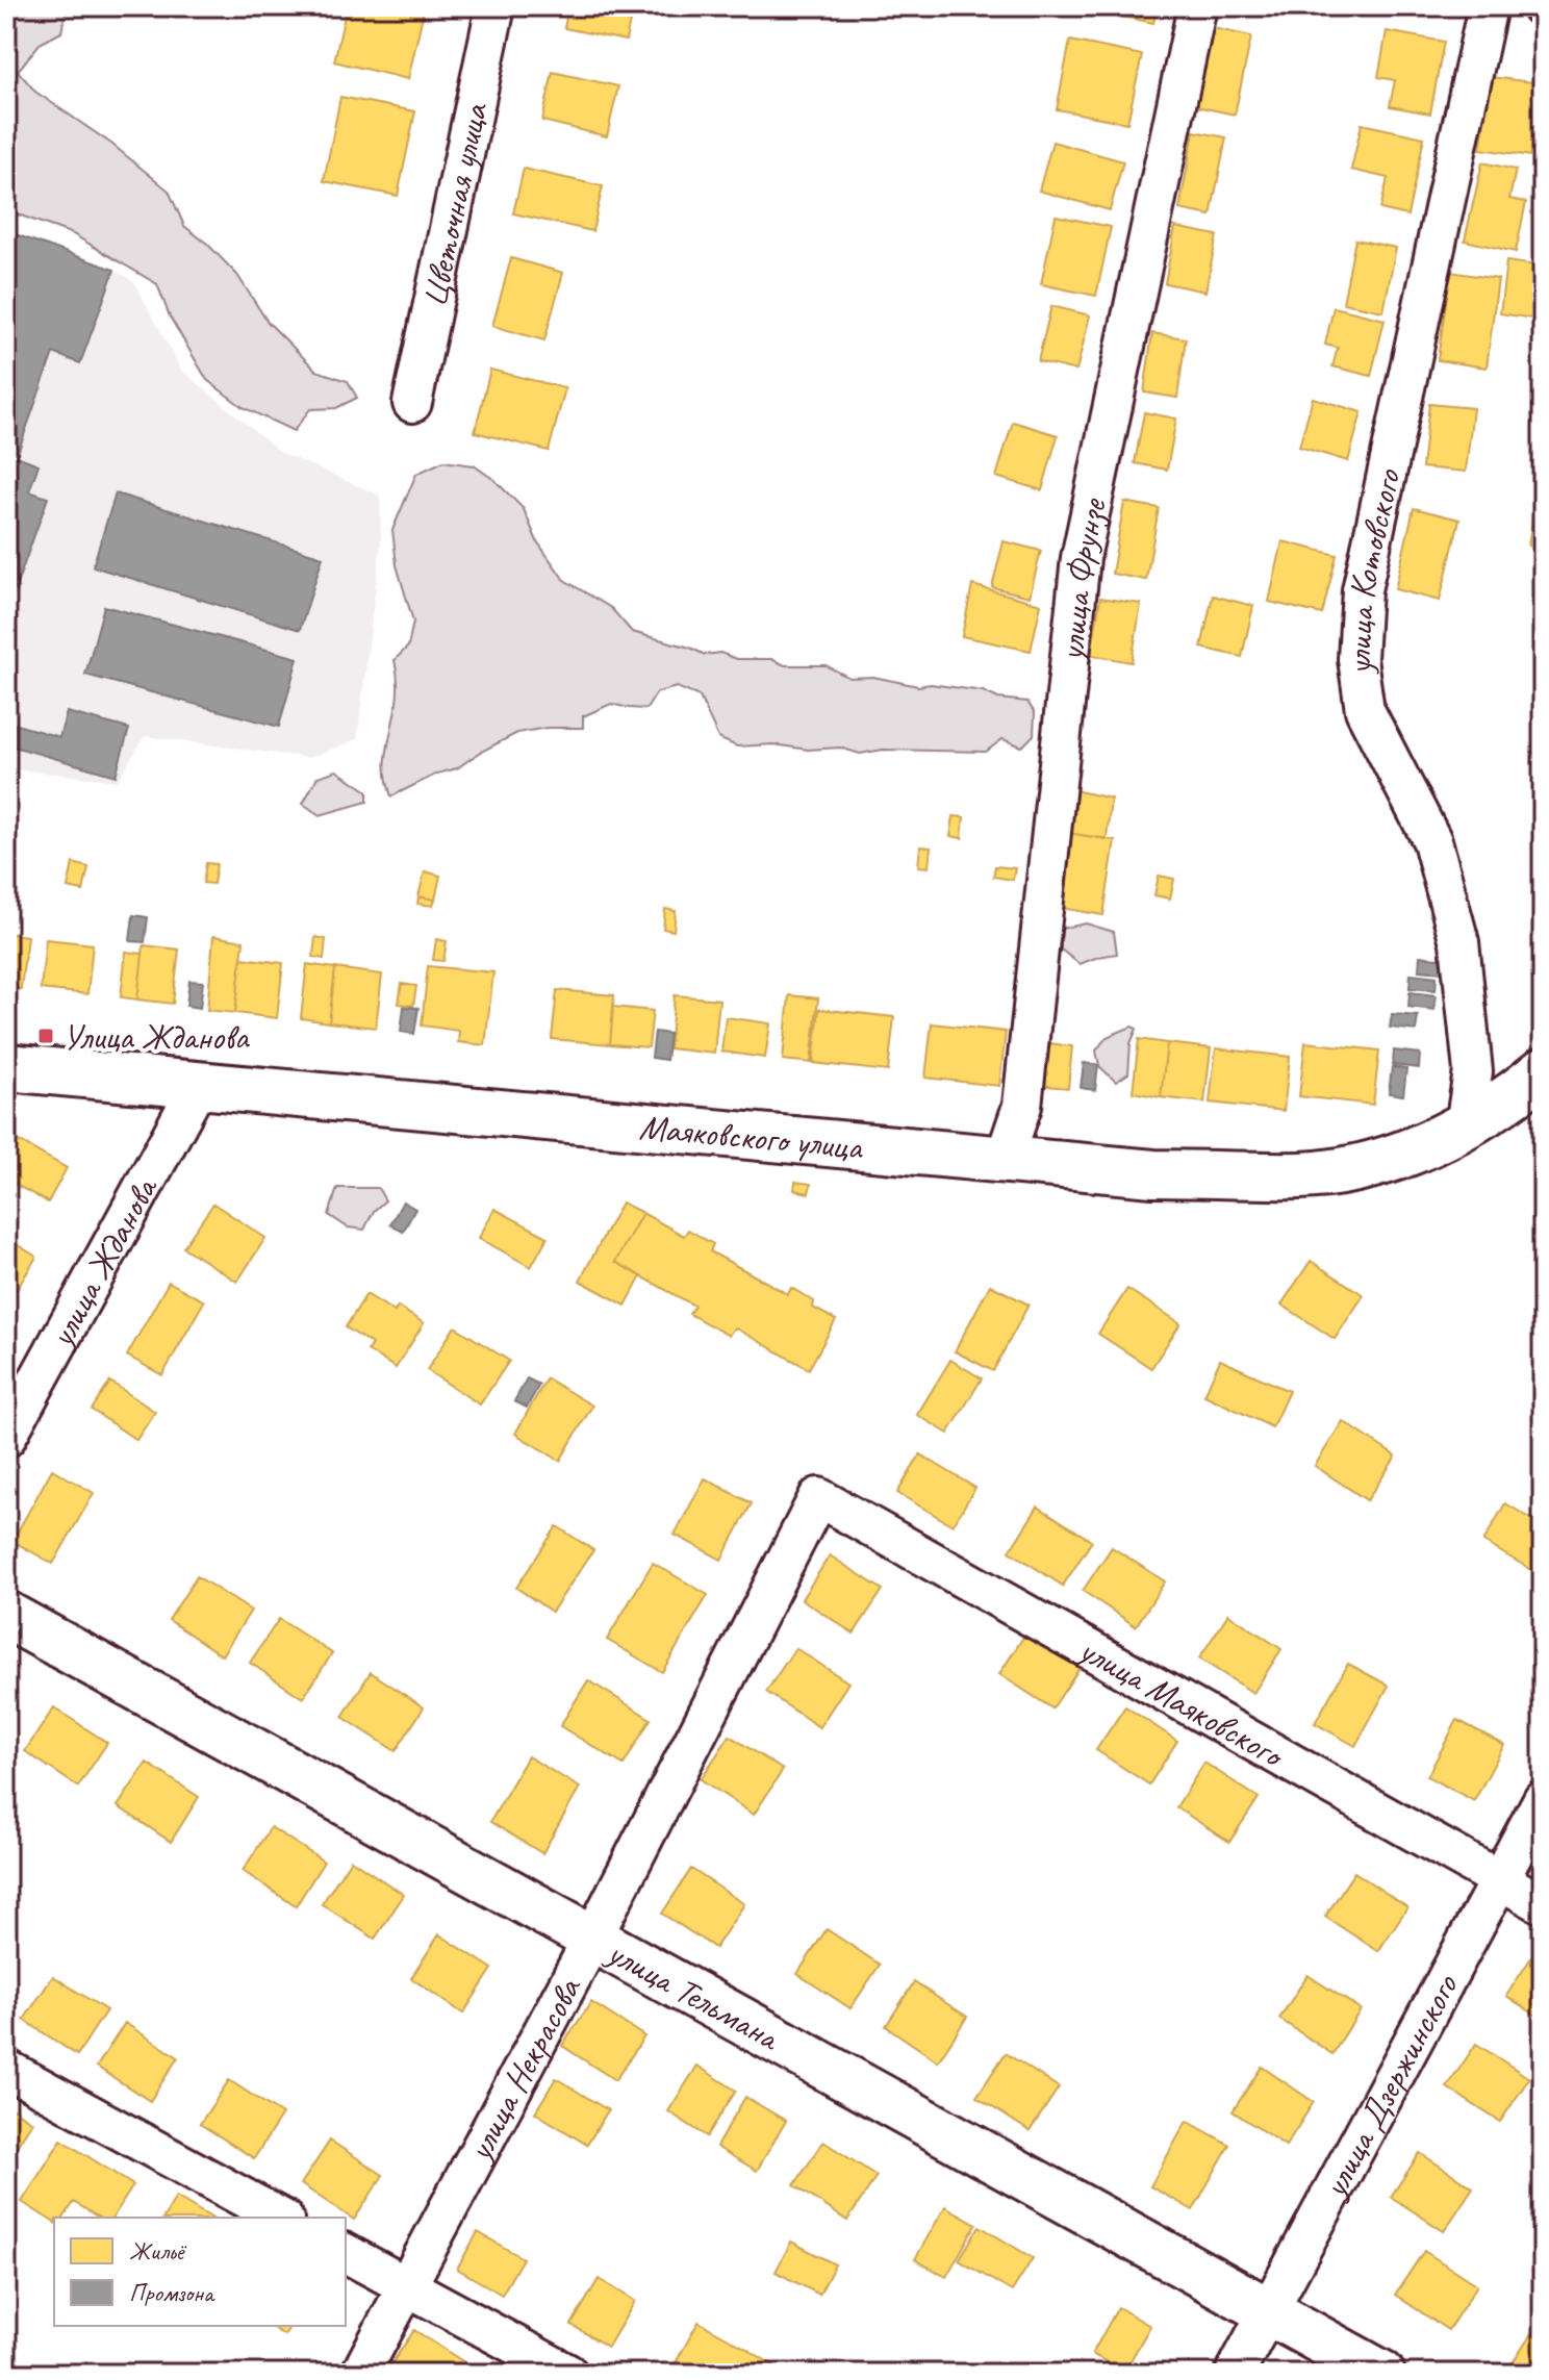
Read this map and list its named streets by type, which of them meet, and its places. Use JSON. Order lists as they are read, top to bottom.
{
  "streets": {
    "street": [
      "Цветочная улица",
      "улица Котовского",
      "улица Фрунзе",
      "Маяковского улица",
      "улица Жданова",
      "улица Маяковского",
      "улица Тельмана",
      "улица Некрасова",
      "улица Дзержинского"
    ]
  },
  "crossings": [
    ["улица Котовского", "Маяковского улица"],
    ["улица Фрунзе", "Маяковского улица"],
    ["Маяковского улица", "улица Жданова"],
    ["улица Маяковского", "улица Некрасова"],
    ["улица Маяковского", "улица Дзержинского"],
    ["улица Тельмана", "улица Некрасова"],
    ["улица Тельмана", "улица Дзержинского"]
  ],
  "places": {
    "transit": ["Улица Жданова"]
  },
  "legend": ["Жильё", "Промзона"]
}
